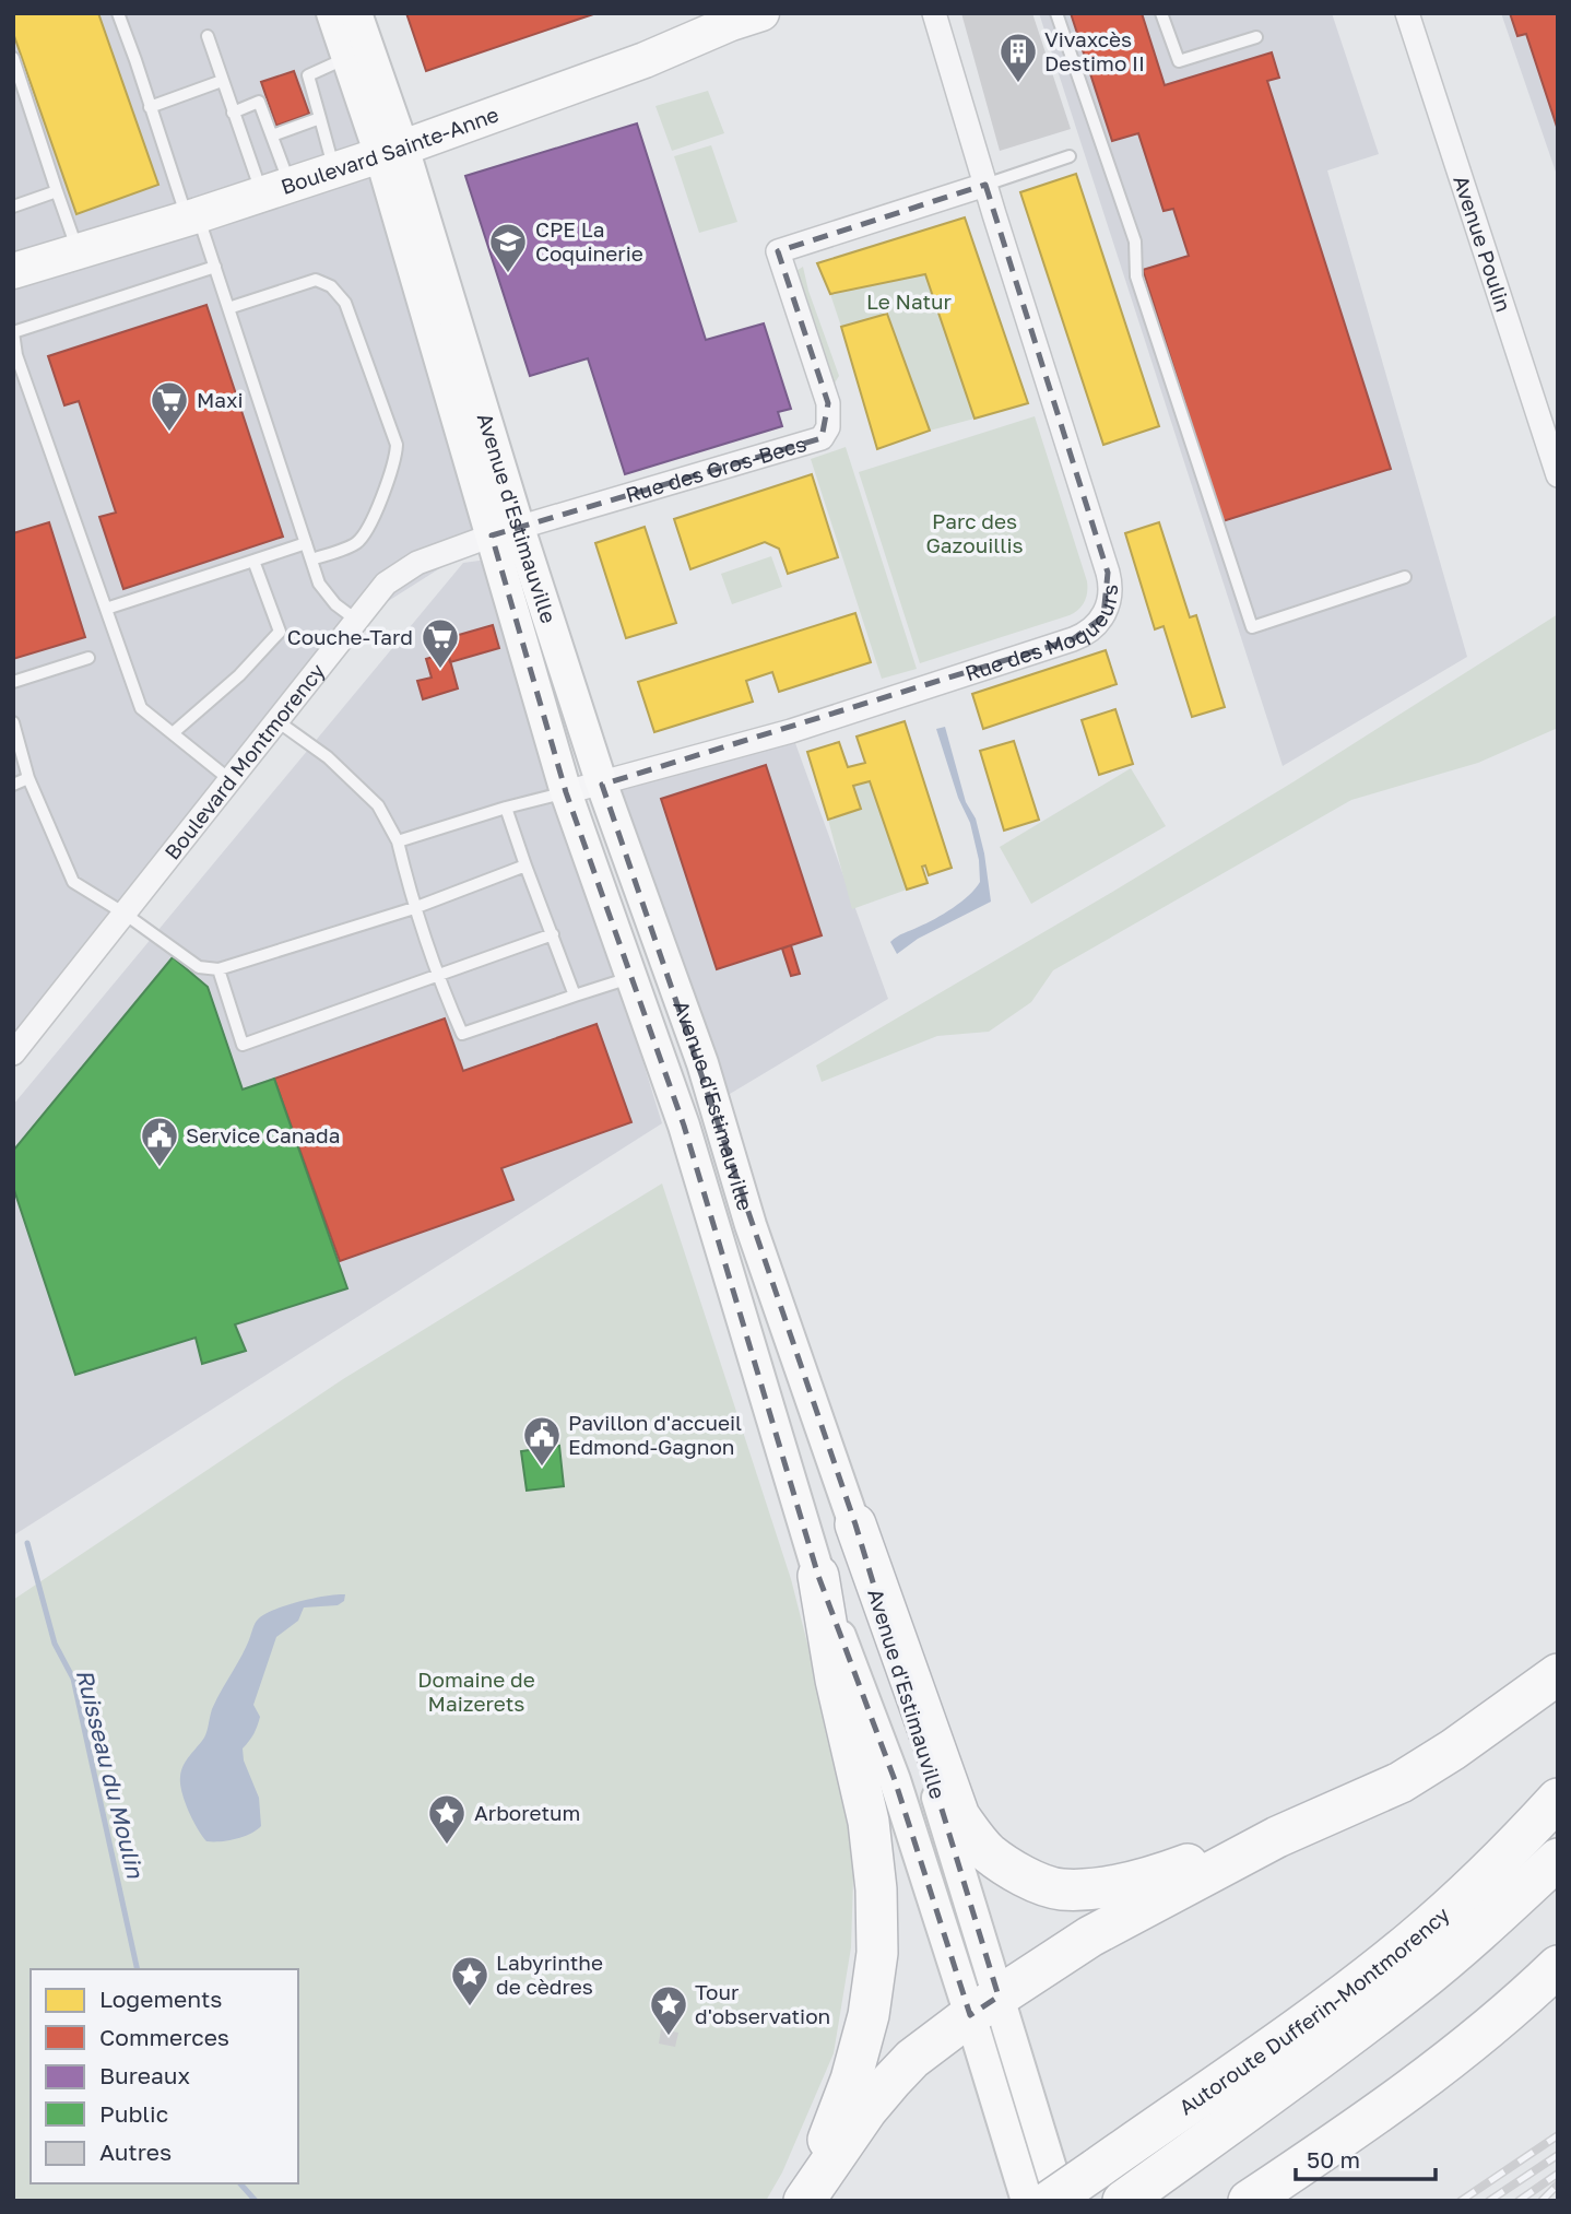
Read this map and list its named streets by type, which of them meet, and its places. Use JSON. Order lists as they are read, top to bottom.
{
  "streets": {
    "highway": ["Autoroute Dufferin-Montmorency"],
    "main road": ["Boulevard Sainte-Anne", "Avenue d'Estimauville"],
    "street": [
      "Avenue Poulin",
      "Rue des Gros-Becs",
      "Rue des Moqueurs",
      "Boulevard Montmorency"
    ]
  },
  "crossings": [
    ["Boulevard Sainte-Anne", "Avenue d'Estimauville"],
    ["Rue des Gros-Becs", "Avenue d'Estimauville"],
    ["Rue des Gros-Becs", "Rue des Moqueurs"],
    ["Rue des Gros-Becs", "Boulevard Montmorency"],
    ["Avenue d'Estimauville", "Rue des Moqueurs"],
    ["Avenue d'Estimauville", "Boulevard Montmorency"]
  ],
  "water": ["Ruisseau du Moulin"],
  "parks": ["Le Natur", "Parc des Gazouillis", "Domaine de Maizerets"],
  "places": {
    "building": ["Vivaxcès Destimo II"],
    "school or university": ["CPE La Coquinerie"],
    "supermarket": ["Maxi", "Couche-Tard"],
    "public building": ["Service Canada", "Pavillon d'accueil Edmond-Gagnon"],
    "place": ["Arboretum", "Labyrinthe de cèdres", "Tour d'observation"]
  },
  "legend": [
    "Logements",
    "Commerces",
    "Bureaux",
    "Public",
    "Autres"
  ],
  "scale_bar": "50 m"
}
